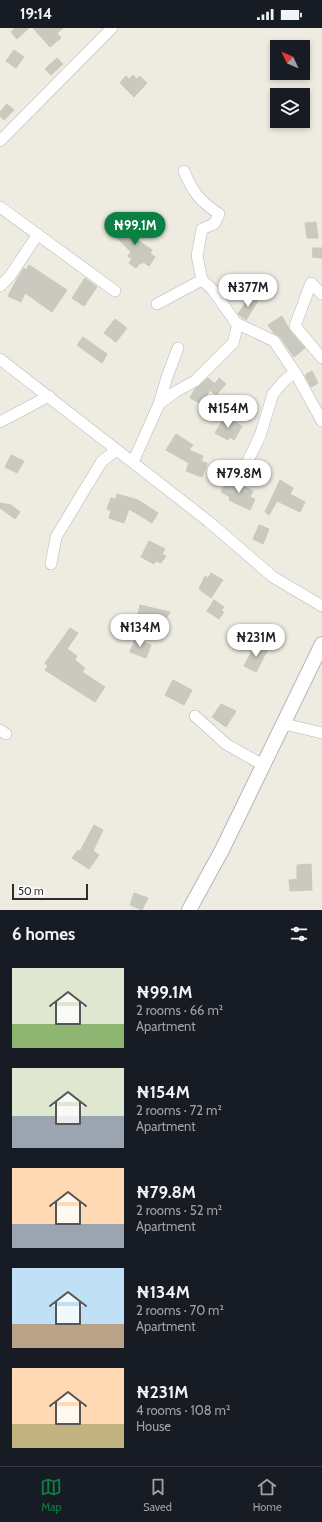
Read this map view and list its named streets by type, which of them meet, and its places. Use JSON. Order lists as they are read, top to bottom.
{
  "scale_bar": "50 m",
  "north": "top left",
  "page": {
    "status": "19:14",
    "price": [
      "₦99.1M",
      "₦377M",
      "₦154M",
      "₦79.8M",
      "₦134M",
      "₦231M"
    ],
    "scale": "50 m",
    "heading": "6 homes",
    "list": [
      {
        "name": "₦99.1M",
        "note": "2 rooms · 66 m² · Apartment"
      },
      {
        "name": "₦154M",
        "note": "2 rooms · 72 m² · Apartment"
      },
      {
        "name": "₦79.8M",
        "note": "2 rooms · 52 m² · Apartment"
      },
      {
        "name": "₦134M",
        "note": "2 rooms · 70 m² · Apartment"
      },
      {
        "name": "₦231M",
        "note": "4 rooms · 108 m² · House"
      }
    ],
    "tabs": ["Map", "Saved", "Home"]
  }
}
